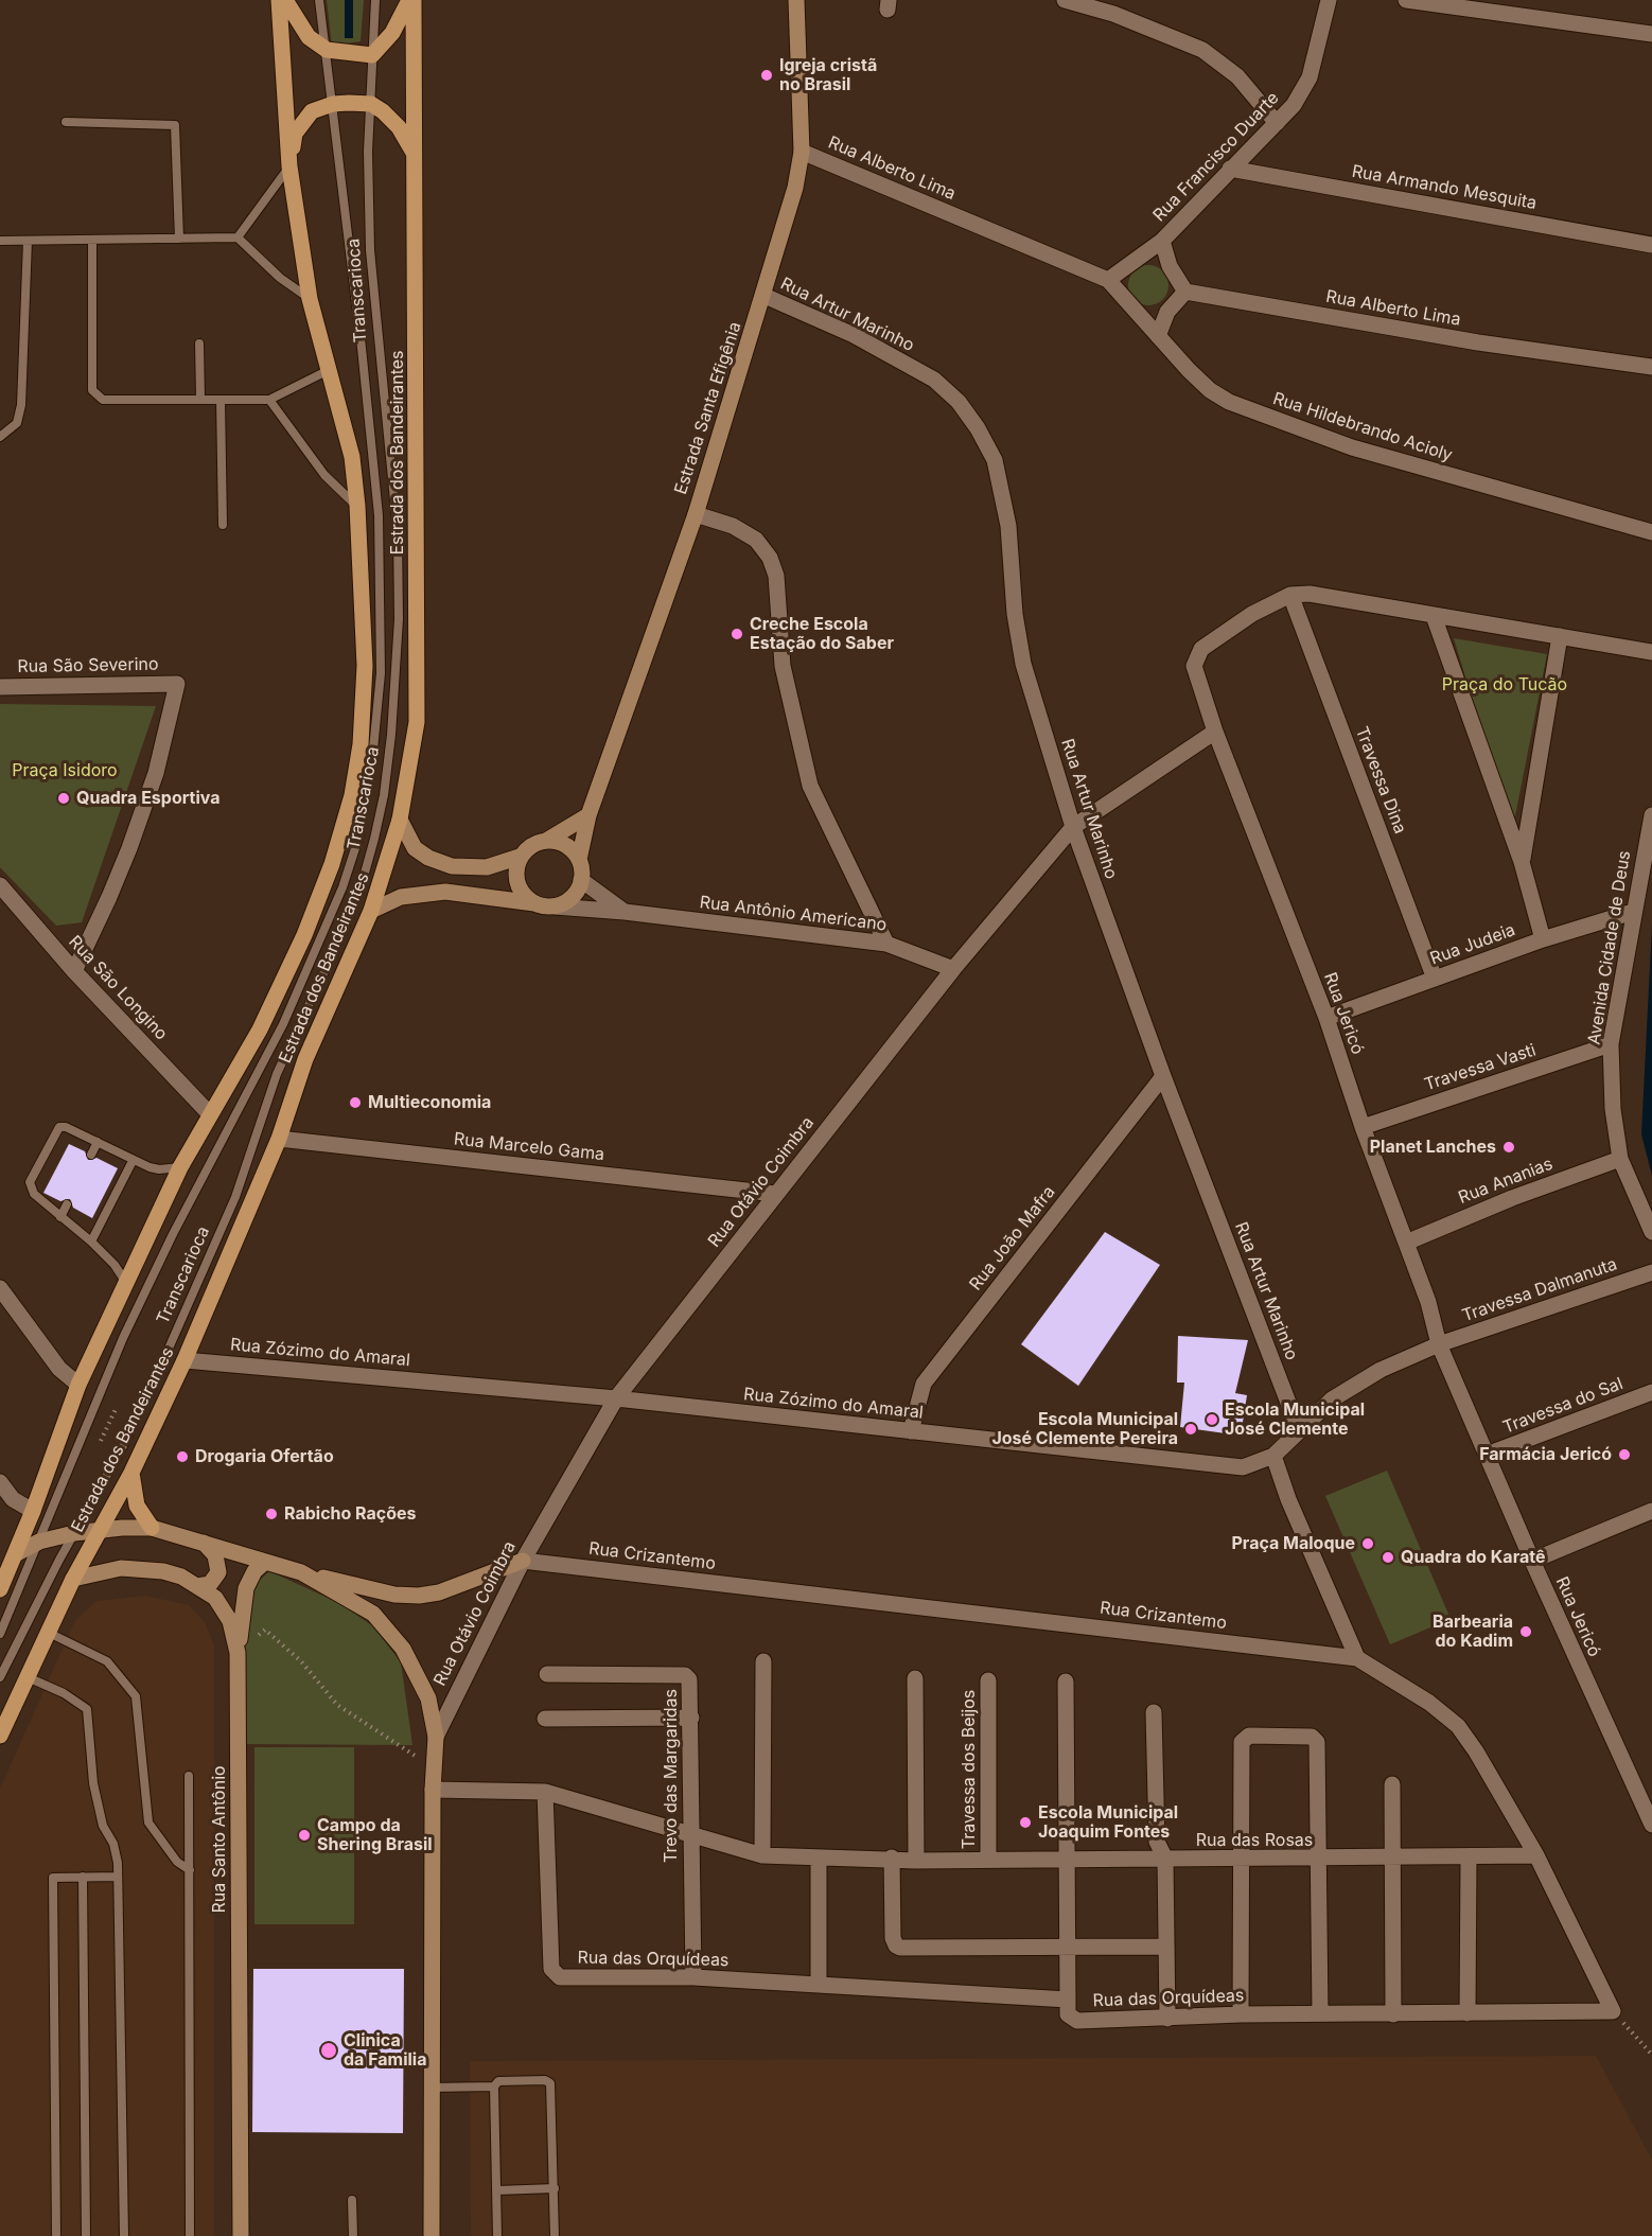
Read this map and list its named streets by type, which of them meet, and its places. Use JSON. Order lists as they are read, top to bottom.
{
  "streets": {
    "main road": ["Estrada dos Bandeirantes"],
    "street": [
      "Rua Francisco Duarte",
      "Rua Alberto Lima",
      "Rua Armando Mesquita",
      "Rua Artur Marinho",
      "Estrada Santa Efigênia",
      "Rua Hildebrando Acioly",
      "Rua São Severino",
      "Travessa Dina",
      "Rua Antônio Americano",
      "Rua Judeia",
      "Avenida Cidade de Deus",
      "Rua São Longino",
      "Rua Jericó",
      "Travessa Vasti",
      "Rua Marcelo Gama",
      "Rua Ananias",
      "Rua Otávio Coimbra",
      "Rua João Mafra",
      "Travessa Dalmanuta",
      "Rua Zózimo do Amaral",
      "Travessa do Sal",
      "Rua Crizantemo",
      "Travessa dos Beijos",
      "Trevo das Margaridas",
      "Rua Santo Antônio",
      "Rua das Rosas",
      "Rua das Orquídeas"
    ],
    "lane": ["Transcarioca"]
  },
  "crossings": [
    ["Rua Francisco Duarte", "Rua Alberto Lima"],
    ["Rua Francisco Duarte", "Rua Armando Mesquita"],
    ["Rua Francisco Duarte", "Rua Hildebrando Acioly"],
    ["Rua Alberto Lima", "Estrada Santa Efigênia"],
    ["Rua Alberto Lima", "Rua Hildebrando Acioly"],
    ["Rua Artur Marinho", "Estrada Santa Efigênia"],
    ["Rua Artur Marinho", "Rua Otávio Coimbra"],
    ["Rua Artur Marinho", "Rua João Mafra"],
    ["Rua Artur Marinho", "Rua Zózimo do Amaral"],
    ["Estrada Santa Efigênia", "Rua Antônio Americano"],
    ["Estrada dos Bandeirantes", "Rua São Longino"],
    ["Estrada dos Bandeirantes", "Rua Marcelo Gama"],
    ["Estrada dos Bandeirantes", "Rua Zózimo do Amaral"],
    ["Estrada dos Bandeirantes", "Rua Santo Antônio"],
    ["Rua São Severino", "Rua São Longino"],
    ["Travessa Dina", "Rua Judeia"],
    ["Travessa Dina", "Rua Jericó"],
    ["Rua Antônio Americano", "Rua Otávio Coimbra"],
    ["Rua Judeia", "Avenida Cidade de Deus"],
    ["Rua Judeia", "Rua Jericó"],
    ["Avenida Cidade de Deus", "Travessa Vasti"],
    ["Avenida Cidade de Deus", "Rua Ananias"],
    ["Rua Jericó", "Travessa Vasti"],
    ["Rua Jericó", "Rua Ananias"],
    ["Rua Jericó", "Rua Otávio Coimbra"],
    ["Rua Jericó", "Travessa Dalmanuta"],
    ["Rua Jericó", "Rua Zózimo do Amaral"],
    ["Rua Jericó", "Travessa do Sal"],
    ["Rua Marcelo Gama", "Rua Otávio Coimbra"],
    ["Rua Otávio Coimbra", "Rua Zózimo do Amaral"],
    ["Rua Otávio Coimbra", "Rua Crizantemo"],
    ["Rua João Mafra", "Rua Zózimo do Amaral"],
    ["Travessa Dalmanuta", "Rua Zózimo do Amaral"],
    ["Rua Crizantemo", "Rua das Rosas"],
    ["Rua Crizantemo", "Rua das Orquídeas"],
    ["Travessa dos Beijos", "Rua das Rosas"],
    ["Trevo das Margaridas", "Rua das Rosas"],
    ["Trevo das Margaridas", "Rua das Orquídeas"],
    ["Rua das Rosas", "Rua das Orquídeas"]
  ],
  "parks": ["Praça do Tucão", "Praça Isidoro"],
  "places": [
    "Igreja cristã no Brasil",
    "Creche Escola Estação do Saber",
    "Quadra Esportiva",
    "Multieconomia",
    "Planet Lanches",
    "Escola Municipal José Clemente",
    "Escola Municipal José Clemente Pereira",
    "Farmácia Jericó",
    "Drogaria Ofertão",
    "Rabicho Rações",
    "Praça Maloque",
    "Quadra do Karatê",
    "Barbearia do Kadim",
    "Escola Municipal Joaquim Fontes",
    "Campo da Shering Brasil",
    "Clinica da Familia"
  ]
}
